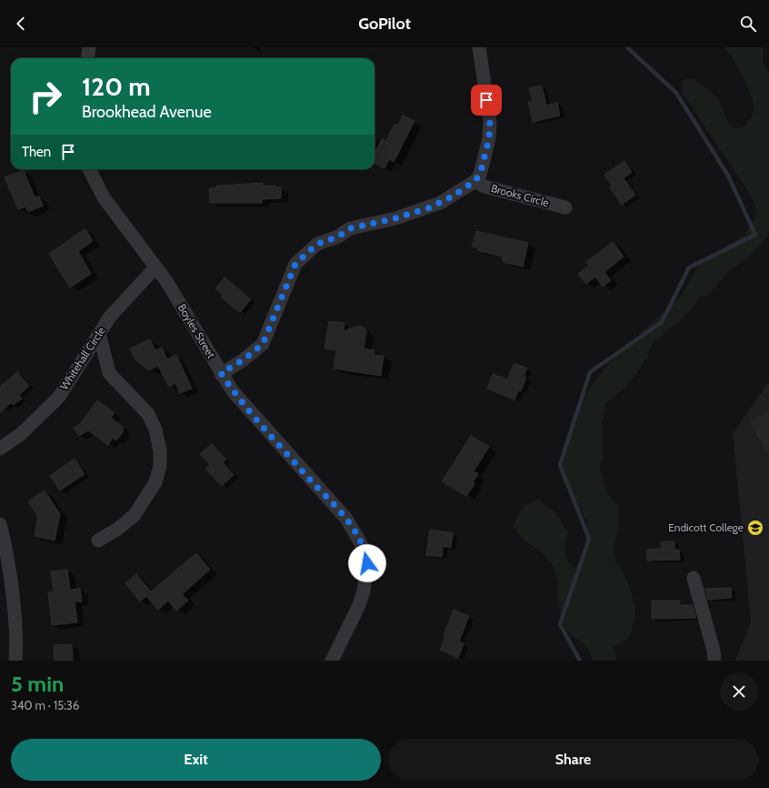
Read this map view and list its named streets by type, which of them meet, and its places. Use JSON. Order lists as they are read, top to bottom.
{
  "streets": {
    "street": ["Brooks Circle", "Boyles Street", "Whitehall Circle"]
  },
  "crossings": [
    ["Boyles Street", "Whitehall Circle"]
  ],
  "places": {
    "school or university": ["Endicott College"]
  },
  "page": {
    "header": "GoPilot",
    "turn": ["120 m", "Brookhead Avenue"],
    "then": "Then",
    "heading": ["5 min", "340 m · 15:36"],
    "buttons": ["Exit", "Share"]
  }
}
